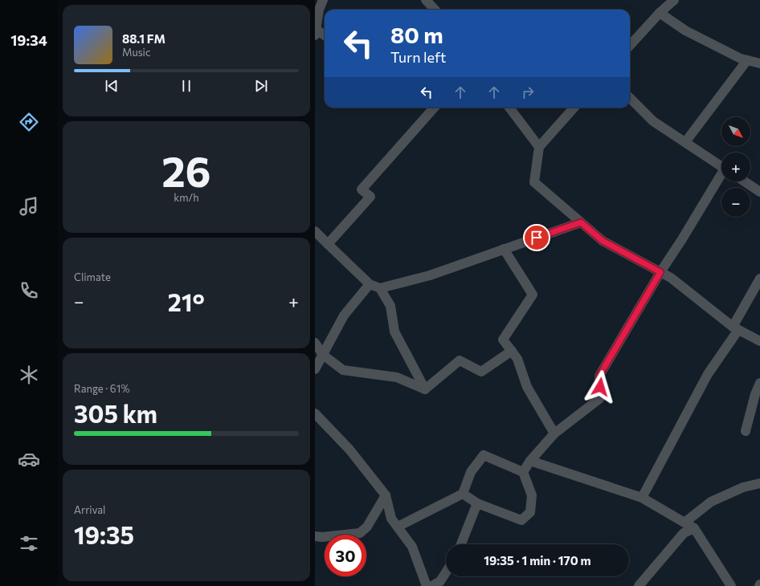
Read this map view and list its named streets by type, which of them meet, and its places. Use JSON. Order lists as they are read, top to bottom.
{
  "north": "bottom right",
  "page": {
    "tabs": "19:34",
    "turn": ["80 m", "Turn left"],
    "song": ["88.1 FM", "Music"],
    "map_buttons": ["+", "−"],
    "tile": [
      ["26", "km/h"],
      "Climate",
      ["Range · 61%", "305 km"],
      ["Arrival", "19:35"]
    ],
    "heat": ["−", "21°", "+"],
    "limit": "30",
    "trip": "19:35 · 1 min · 170 m"
  }
}
